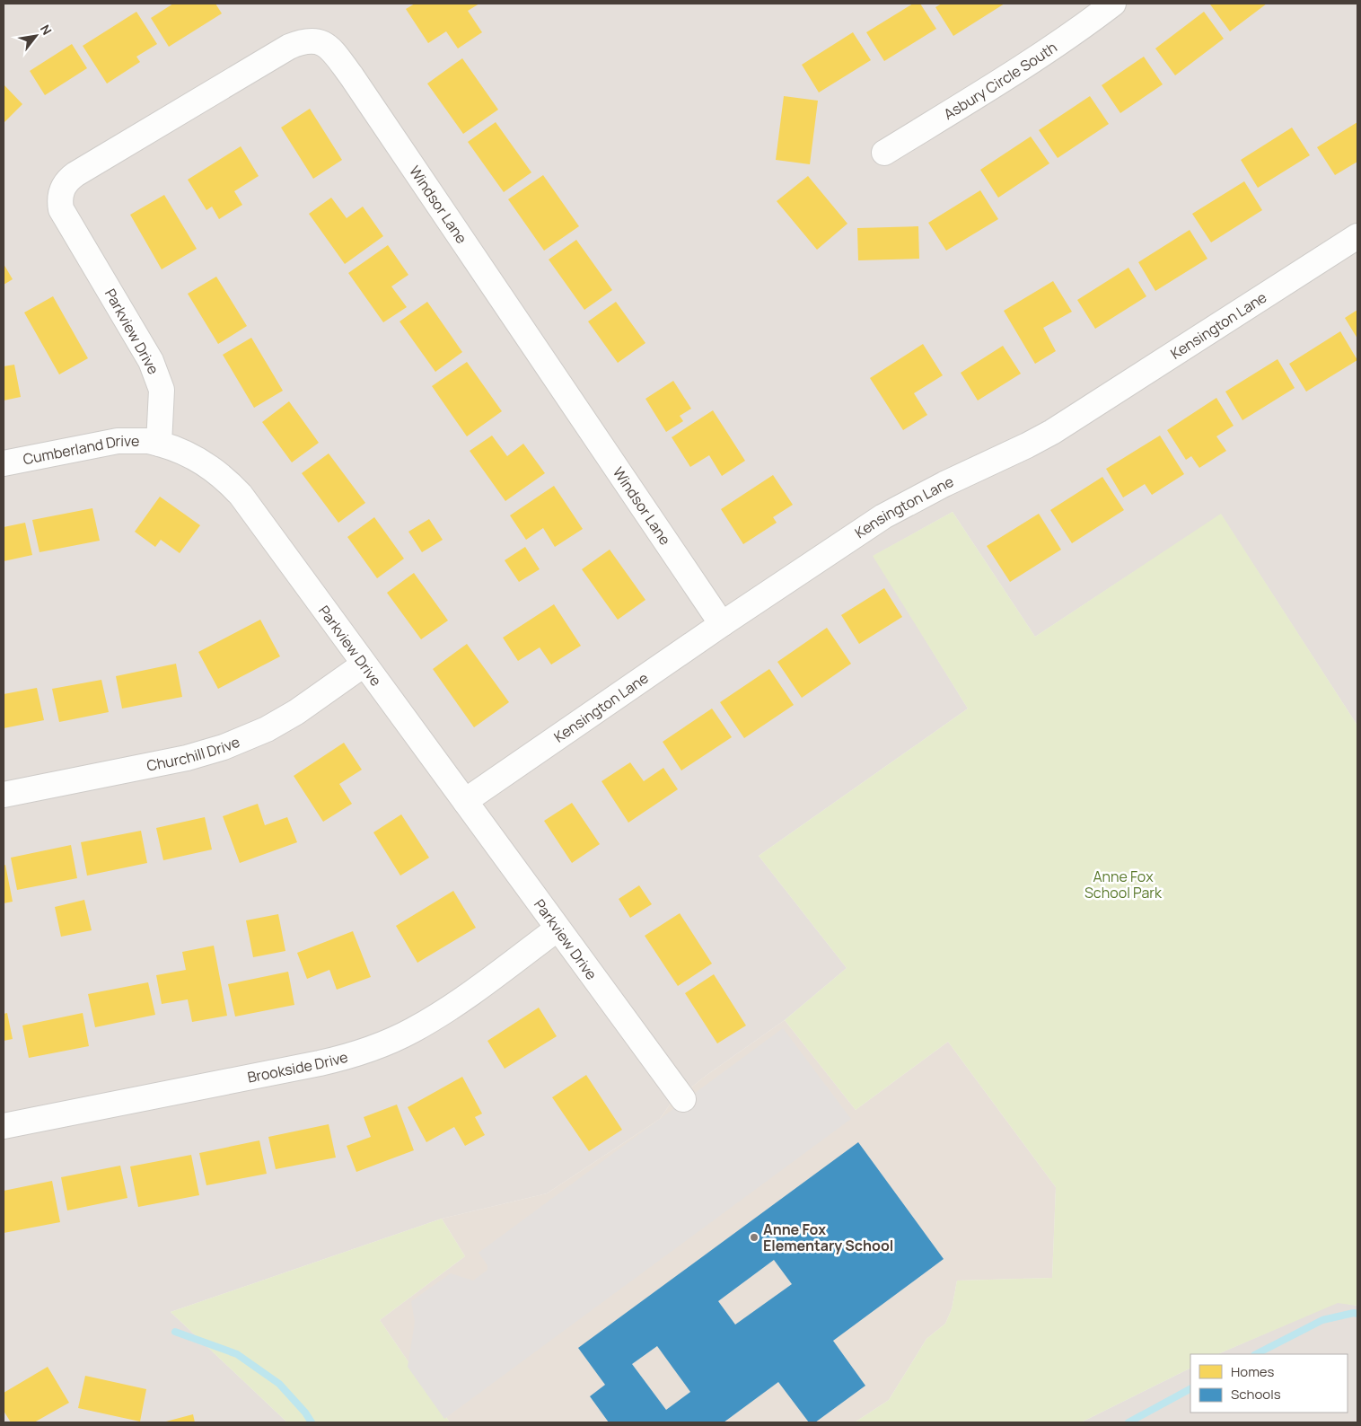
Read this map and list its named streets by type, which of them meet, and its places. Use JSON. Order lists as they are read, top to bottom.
{
  "streets": {
    "street": [
      "Asbury Circle South",
      "Windsor Lane",
      "Kensington Lane",
      "Parkview Drive",
      "Cumberland Drive",
      "Churchill Drive",
      "Brookside Drive"
    ]
  },
  "crossings": [
    ["Windsor Lane", "Kensington Lane"],
    ["Windsor Lane", "Parkview Drive"],
    ["Kensington Lane", "Parkview Drive"],
    ["Parkview Drive", "Cumberland Drive"],
    ["Parkview Drive", "Churchill Drive"],
    ["Parkview Drive", "Brookside Drive"]
  ],
  "parks": ["Anne Fox School Park"],
  "places": ["Anne Fox Elementary School"],
  "legend": ["Homes", "Schools"],
  "north": "top right"
}
